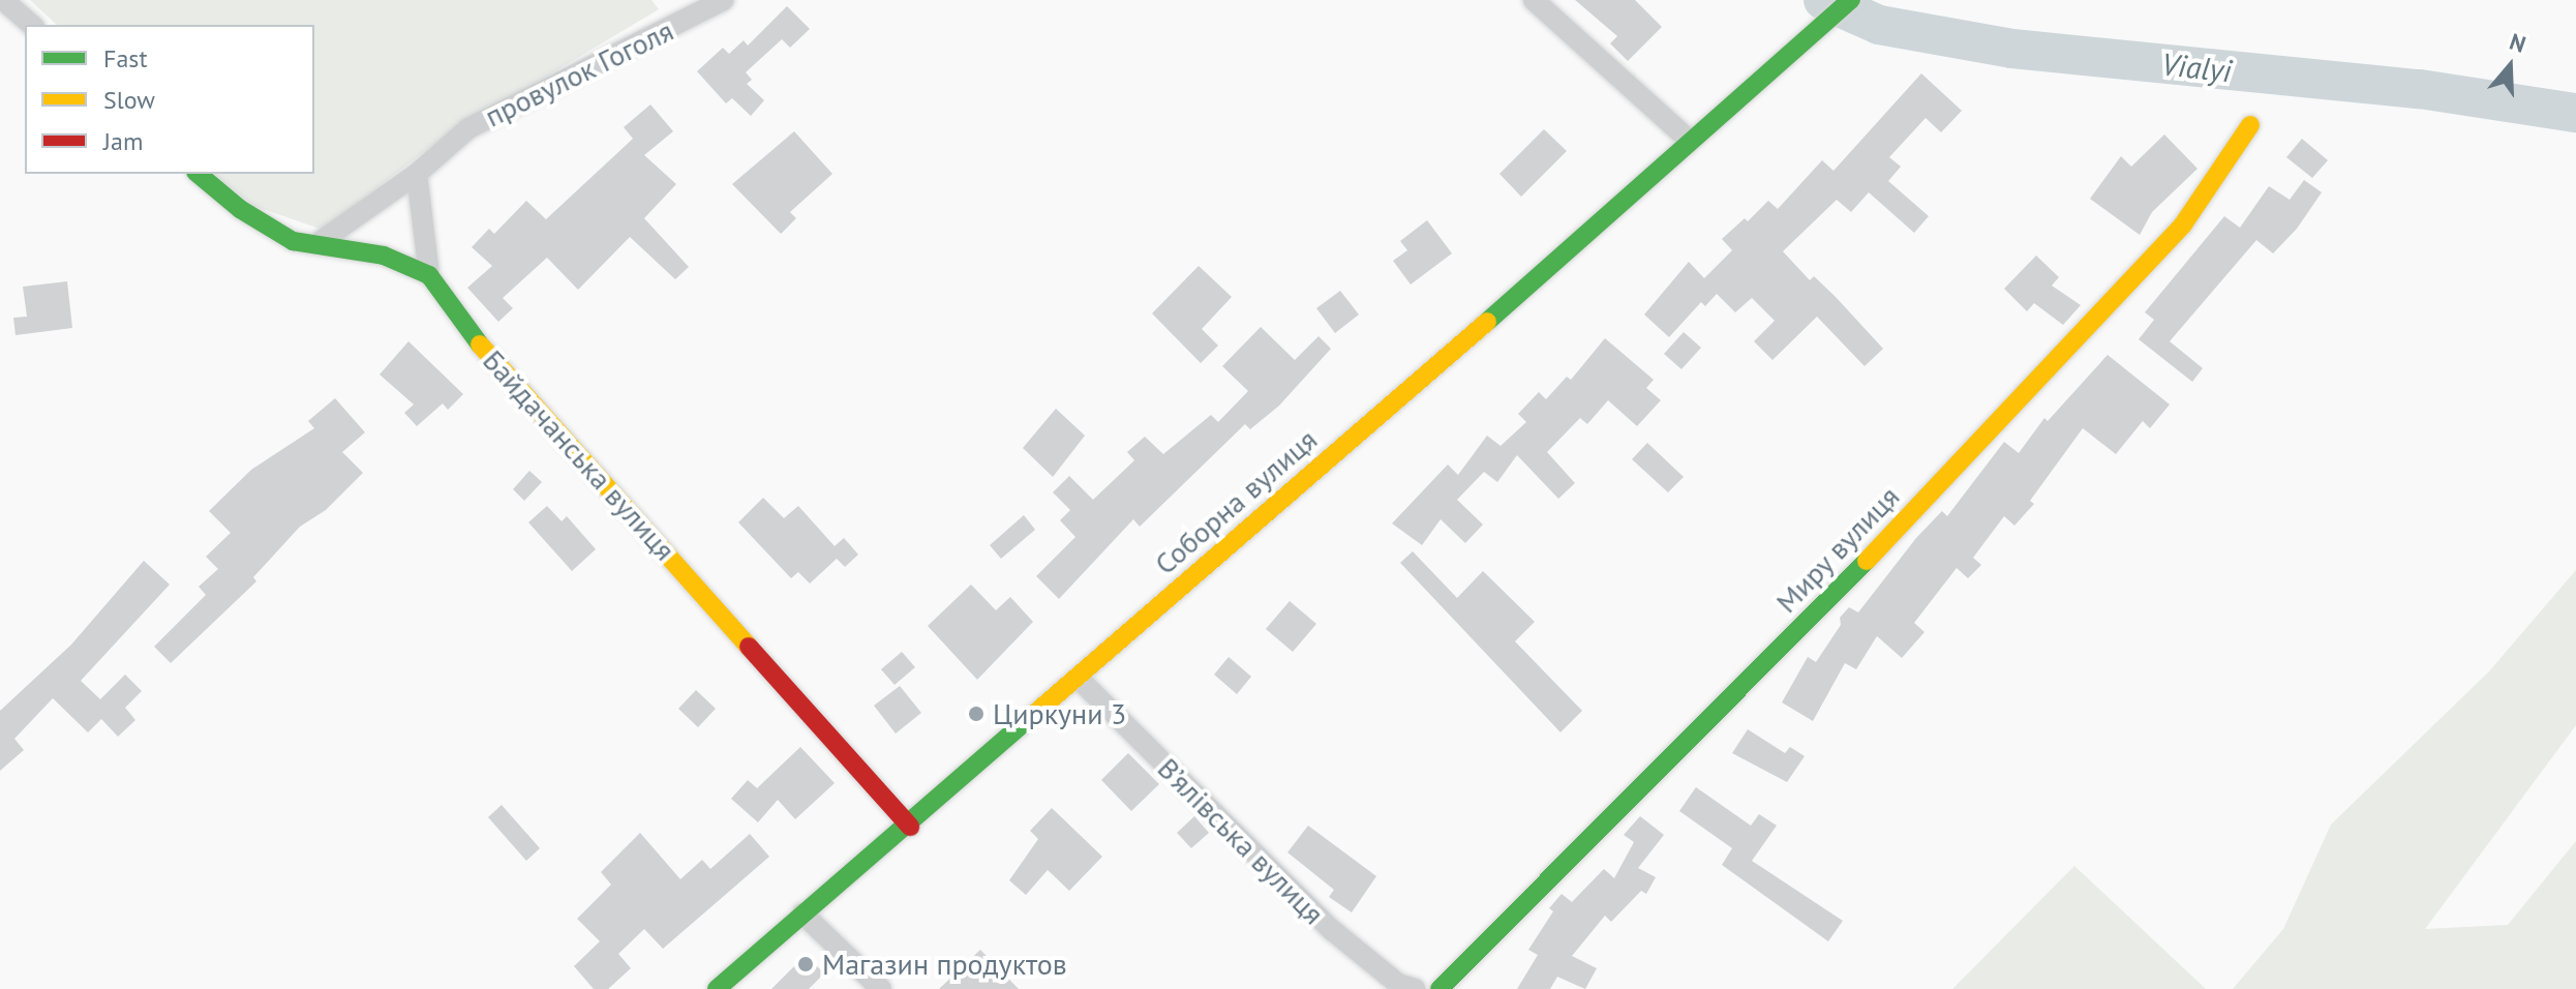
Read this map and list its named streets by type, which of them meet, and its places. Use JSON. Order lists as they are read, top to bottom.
{
  "streets": {
    "street": [
      "провулок Гоголя",
      "Байдачанська вулиця",
      "Соборна вулиця",
      "Миру вулиця",
      "В’ялівська вулиця"
    ]
  },
  "crossings": [
    ["Байдачанська вулиця", "Соборна вулиця"],
    ["Соборна вулиця", "В’ялівська вулиця"]
  ],
  "water": ["Vialyi"],
  "places": ["Циркуни 3", "Магазин продуктов"],
  "legend": ["Fast", "Slow", "Jam"],
  "north": "top"
}
